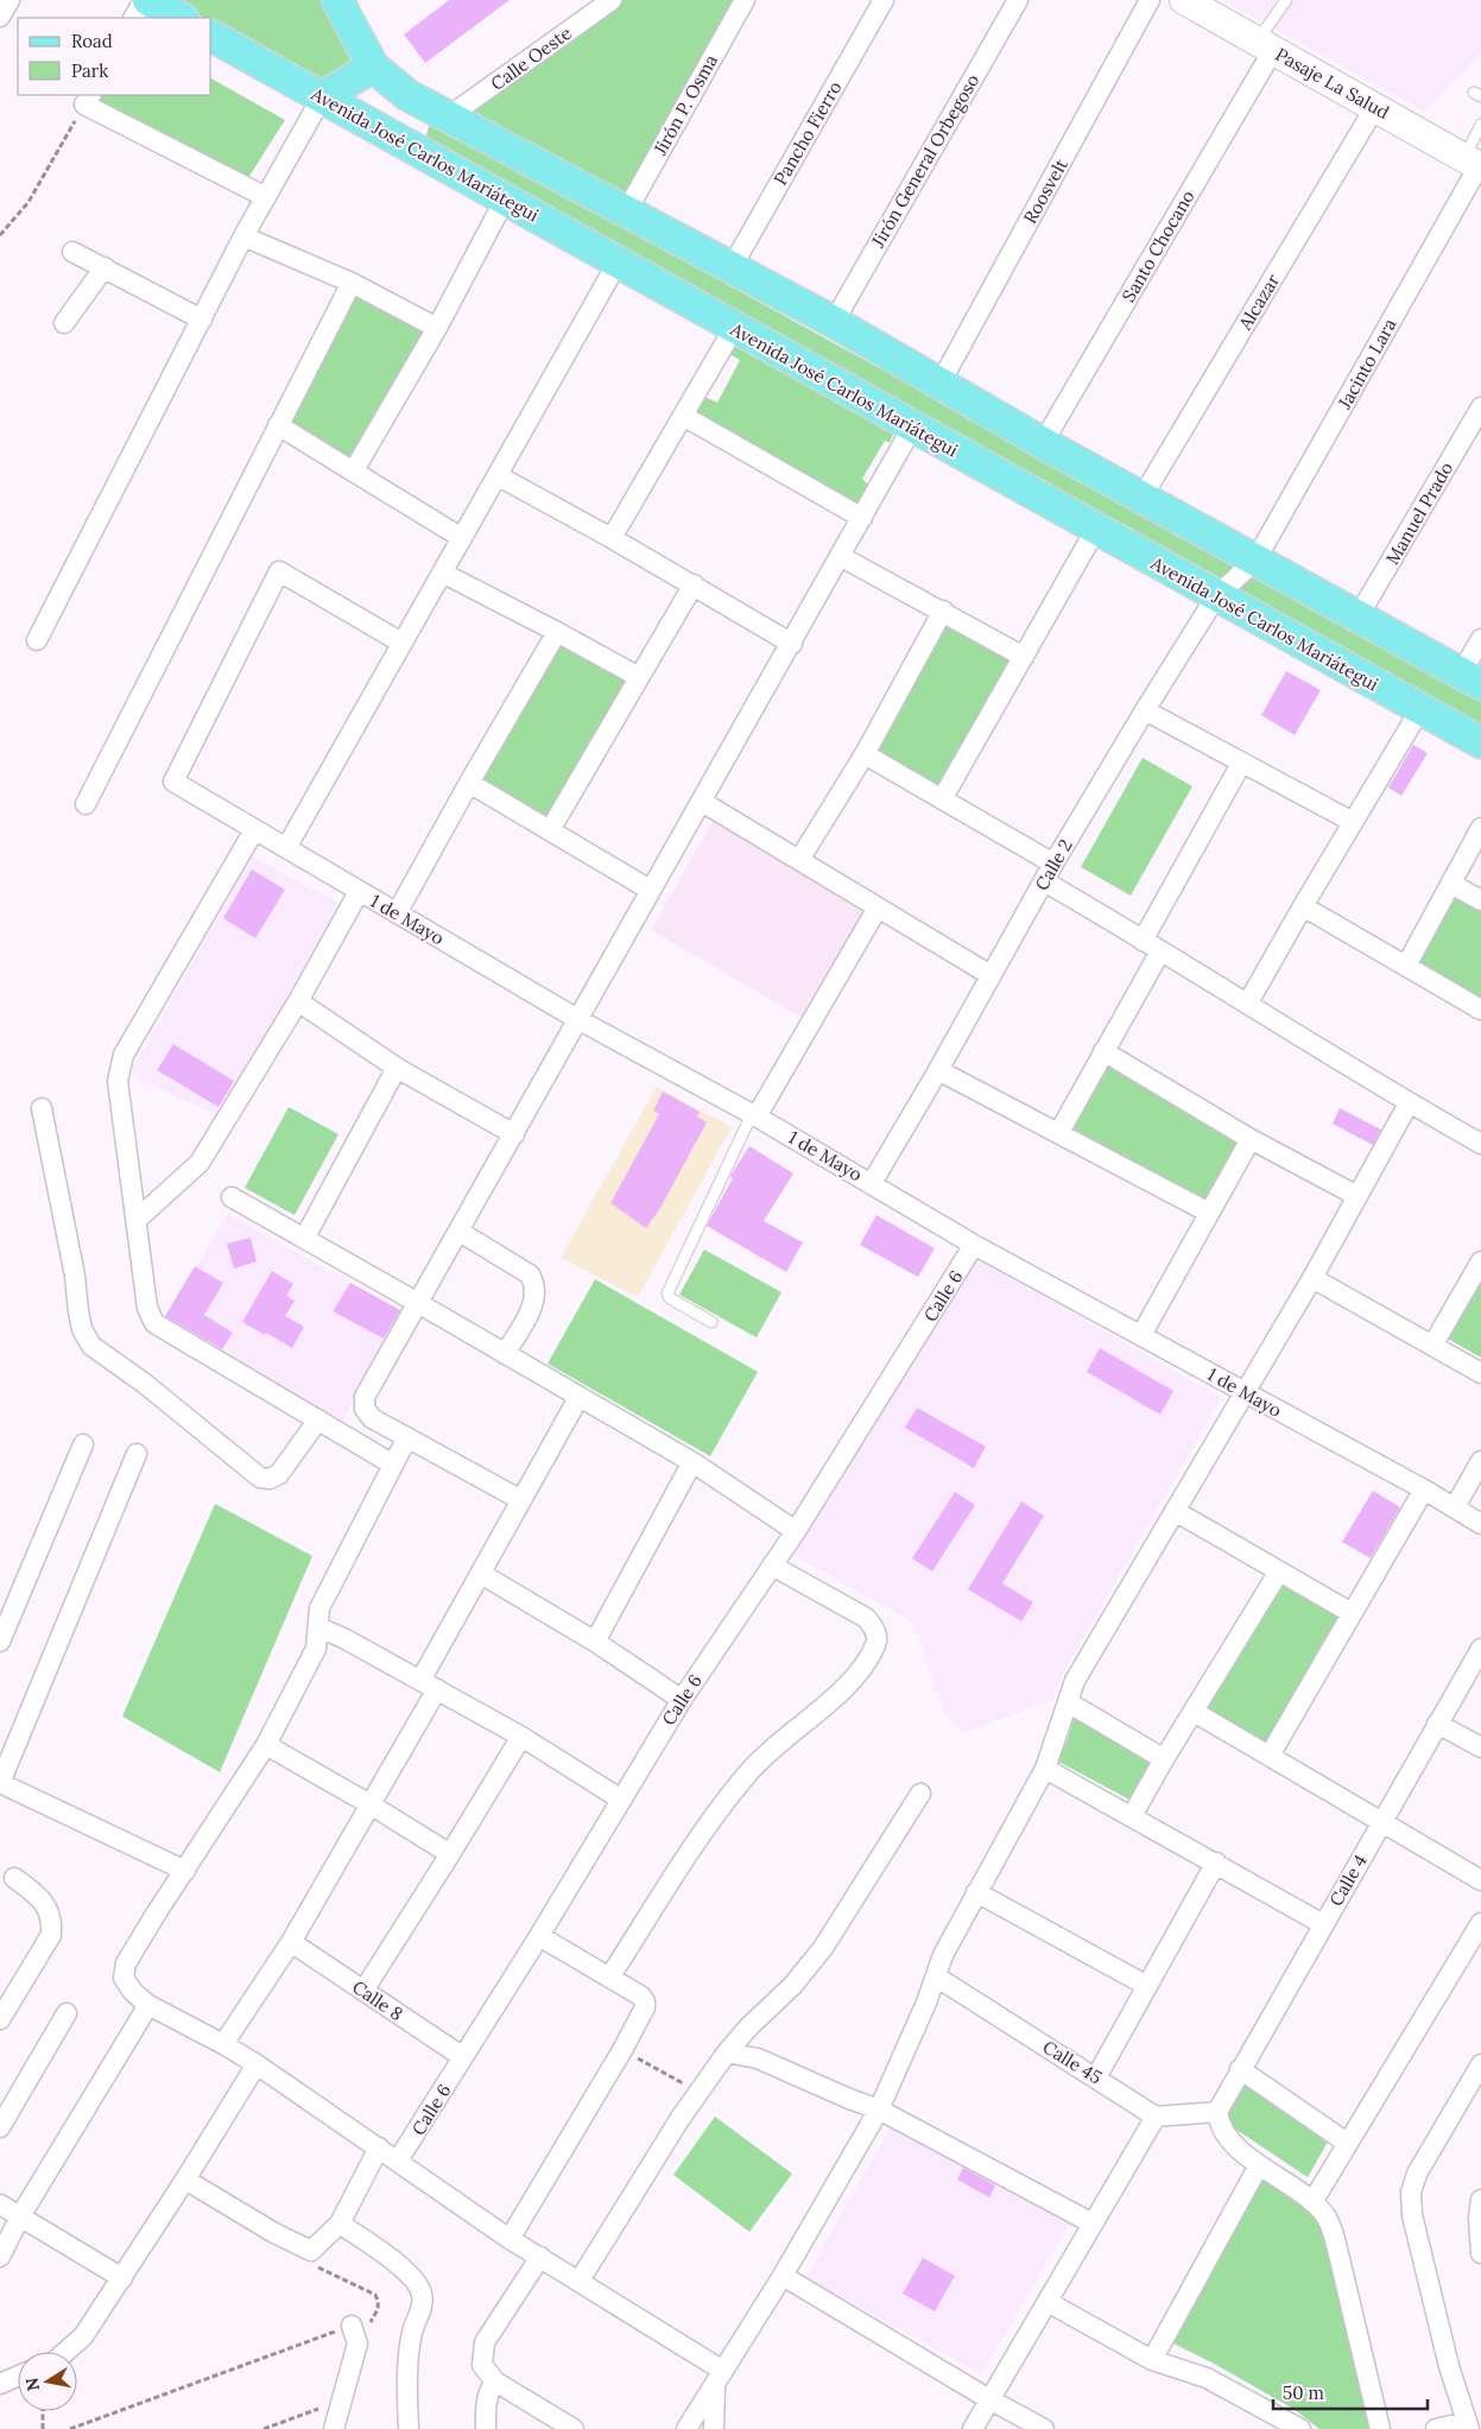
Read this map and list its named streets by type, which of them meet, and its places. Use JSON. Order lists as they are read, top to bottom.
{
  "streets": {
    "main road": ["Avenida José Carlos Mariátegui"],
    "street": [
      "Calle Oeste",
      "Pasaje La Salud",
      "Jirón P. Osma",
      "Pancho Fierro",
      "Jirón General Orbegoso",
      "Roosvelt",
      "Santo Chocano",
      "Alcazar",
      "Jacinto Lara",
      "Manuel Prado",
      "Calle 2",
      "1 de Mayo",
      "Calle 6",
      "Calle 4",
      "Calle 8",
      "Calle 45"
    ]
  },
  "crossings": [
    ["Pasaje La Salud", "Santo Chocano"],
    ["Pasaje La Salud", "Alcazar"],
    ["Pasaje La Salud", "Jacinto Lara"],
    ["Avenida José Carlos Mariátegui", "Calle 2"],
    ["Jacinto Lara", "Calle 2"],
    ["Calle 2", "1 de Mayo"],
    ["1 de Mayo", "Calle 6"],
    ["Calle 6", "Calle 8"]
  ],
  "legend": ["Road", "Park"],
  "scale_bar": "50 m",
  "north": "left"
}
